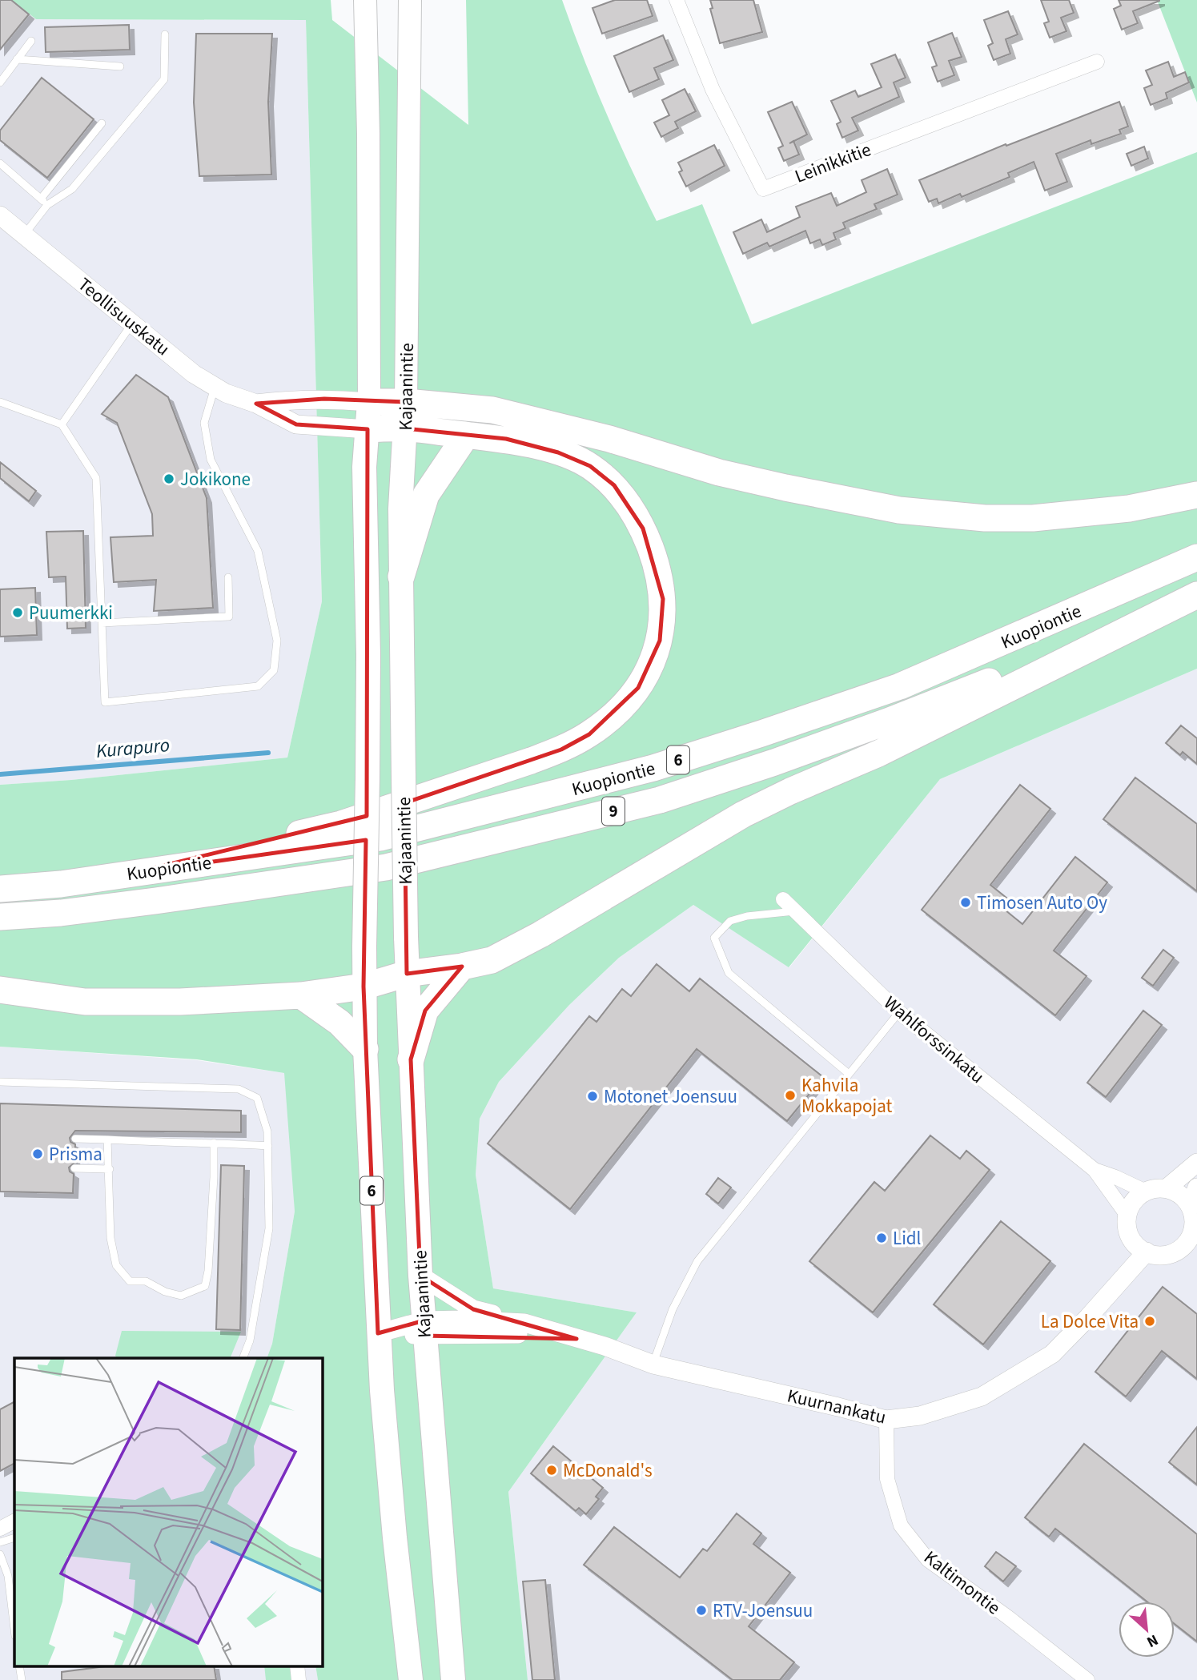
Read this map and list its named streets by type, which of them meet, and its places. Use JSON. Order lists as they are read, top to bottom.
{
  "streets": {
    "highway": [
      "Kajaanintie",
      "Kuopiontie",
      "6",
      "9"
    ],
    "street": [
      "Leinikkitie",
      "Teollisuuskatu",
      "Wahlforssinkatu",
      "Kuurnankatu",
      "Kaltimontie"
    ]
  },
  "crossings": [
    ["Teollisuuskatu", "Kajaanintie"],
    ["Teollisuuskatu", "6"],
    ["Kajaanintie", "6"],
    ["Kajaanintie", "Kuurnankatu"],
    ["Kuopiontie", "6"],
    ["Wahlforssinkatu", "Kuurnankatu"],
    ["Kuurnankatu", "Kaltimontie"]
  ],
  "water": ["Kurapuro"],
  "places": [
    "Jokikone",
    "Puumerkki",
    "Timosen Auto Oy",
    "Kahvila Mokkapojat",
    "Motonet Joensuu",
    "Prisma",
    "Lidl",
    "La Dolce Vita",
    "McDonald's",
    "RTV-Joensuu"
  ],
  "north": "bottom right"
}
